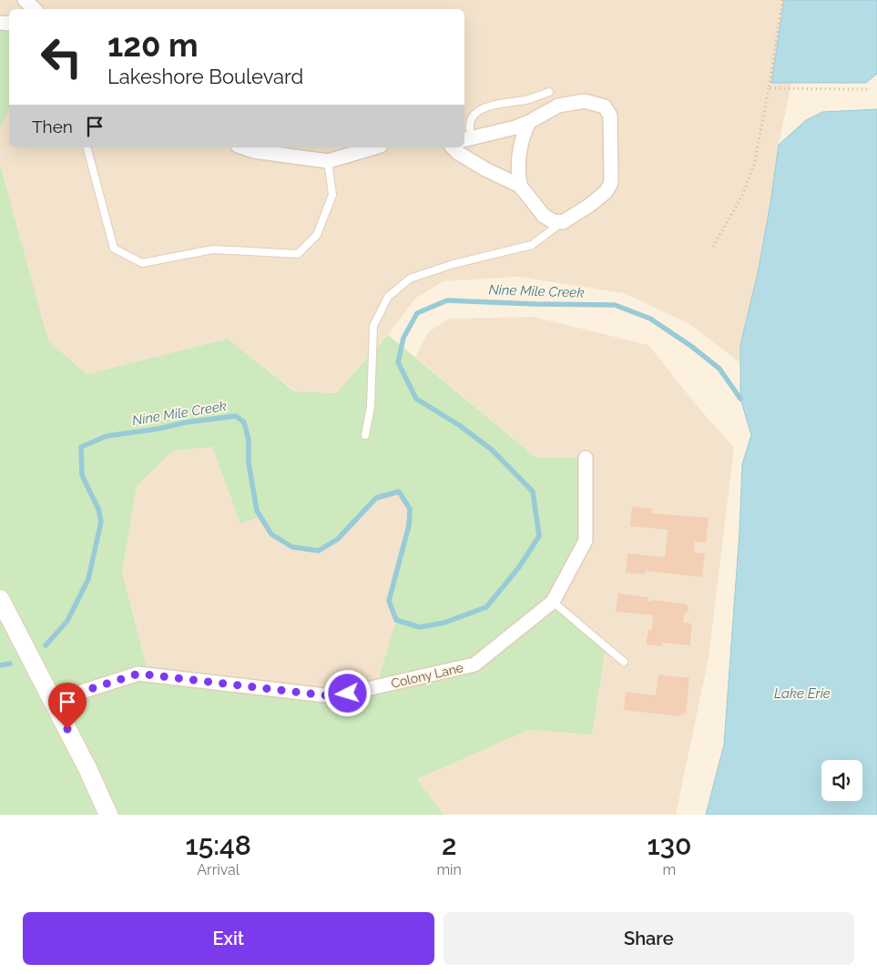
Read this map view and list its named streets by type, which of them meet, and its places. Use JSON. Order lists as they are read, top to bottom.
{
  "streets": {
    "street": ["Colony Lane"]
  },
  "water": ["Nine Mile Creek", "Lake Erie"],
  "page": {
    "turn": ["120 m", "Lakeshore Boulevard"],
    "then": "Then",
    "eta": [
      "15:48",
      "Arrival",
      "2",
      "min",
      "130",
      "m"
    ],
    "buttons": ["Exit", "Share"]
  }
}
